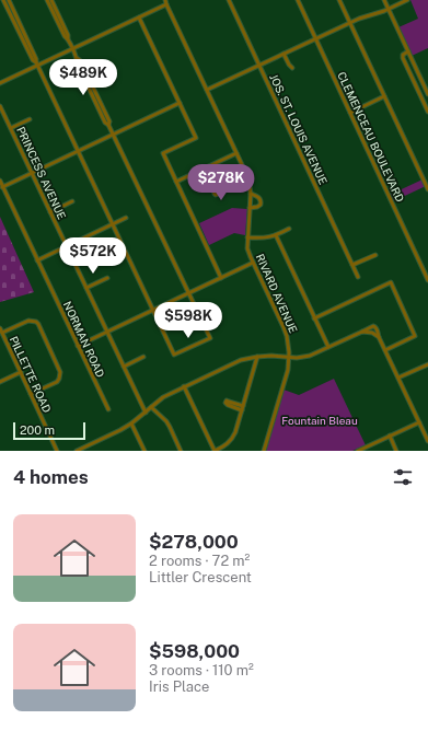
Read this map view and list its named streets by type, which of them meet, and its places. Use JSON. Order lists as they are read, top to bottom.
{
  "streets": {
    "street": [
      "JOS. ST. LOUIS AVENUE",
      "CLEMENCEAU BOULEVARD",
      "PRINCESS AVENUE",
      "RIVARD AVENUE",
      "NORMAN ROAD",
      "PILLETTE ROAD"
    ]
  },
  "parks": ["Fountain Bleau"],
  "scale_bar": "200 m",
  "page": {
    "price": [
      "$489K",
      "$278K",
      "$572K",
      "$598K"
    ],
    "scale": "200 m",
    "heading": "4 homes",
    "list": [
      {
        "name": "$278,000",
        "note": "2 rooms · 72 m² · Littler Crescent"
      },
      {
        "name": "$598,000",
        "note": "3 rooms · 110 m² · Iris Place"
      }
    ]
  }
}
